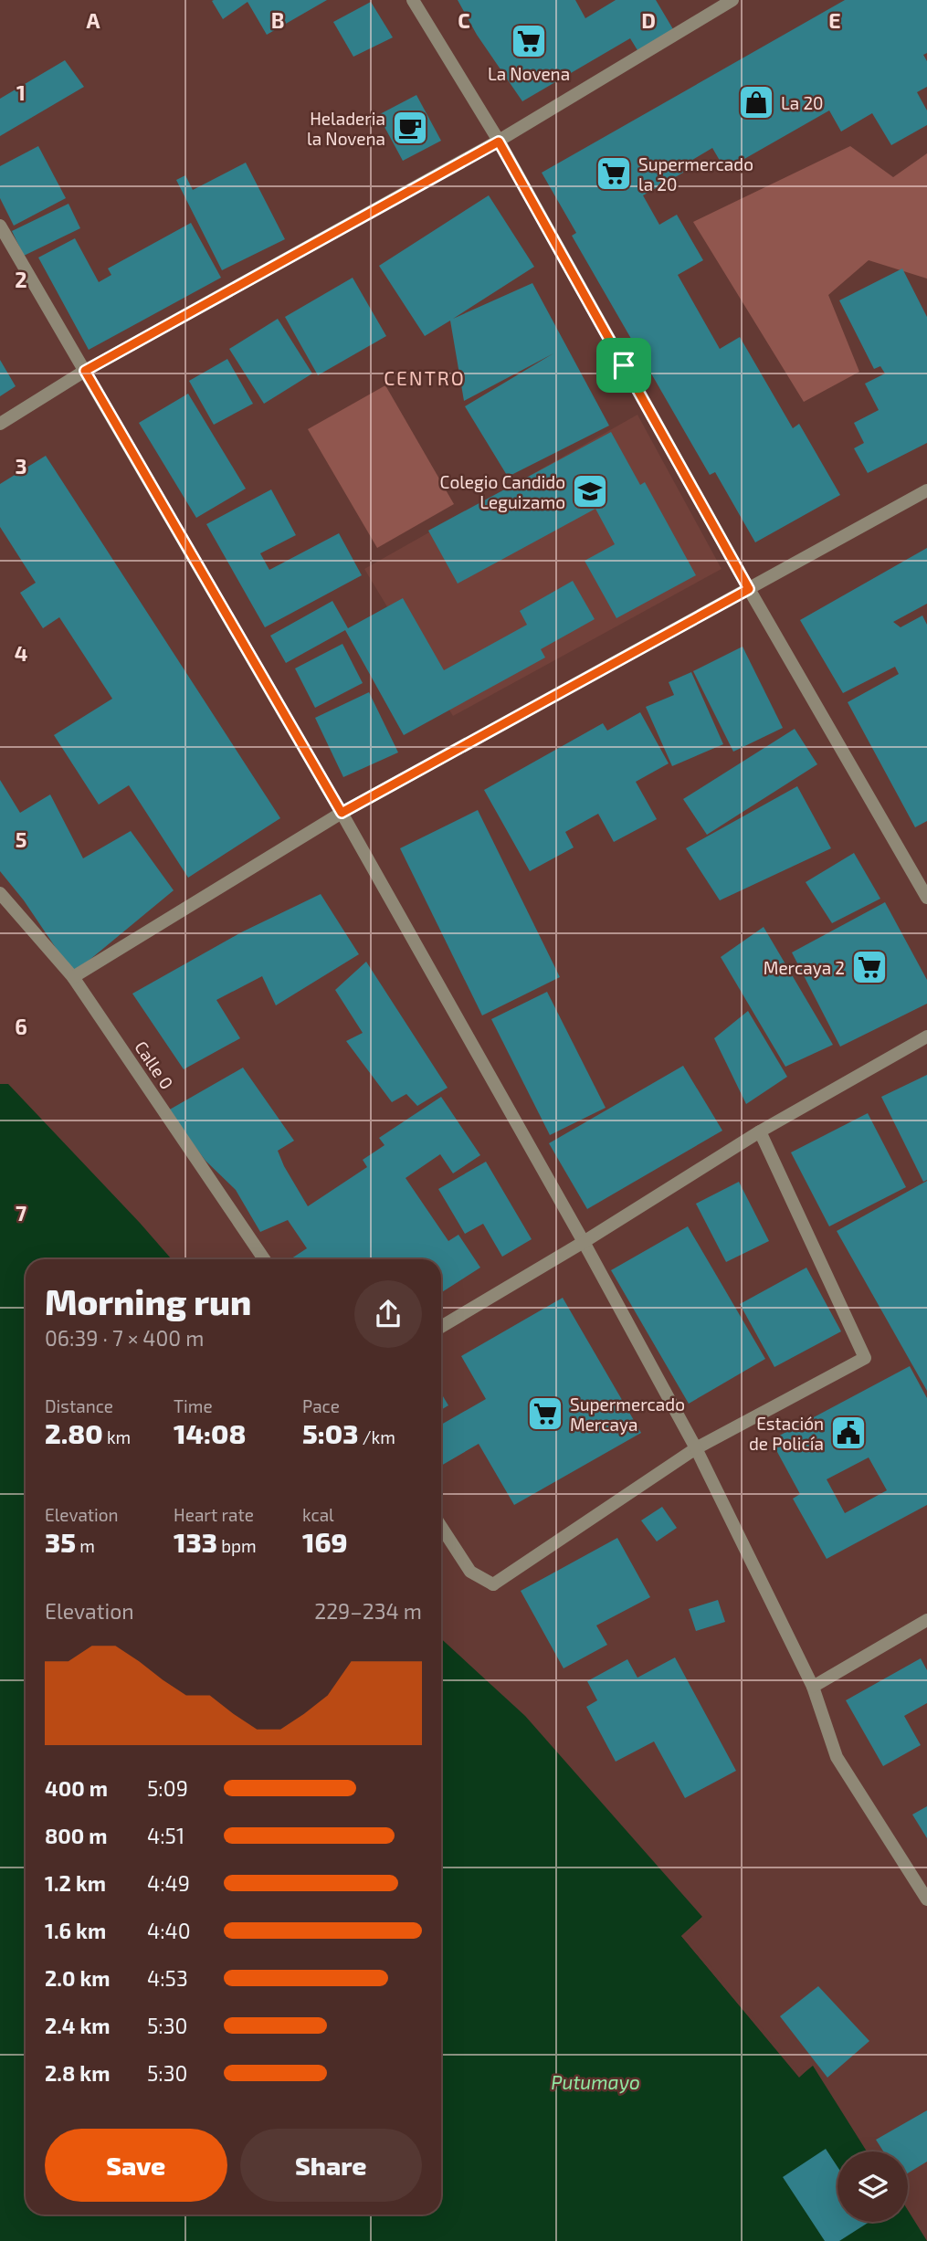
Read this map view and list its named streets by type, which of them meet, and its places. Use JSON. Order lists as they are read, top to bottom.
{
  "streets": {
    "street": ["Calle 0"]
  },
  "districts": ["CENTRO"],
  "water": ["Putumayo"],
  "places": {
    "supermarket": [
      "La Novena",
      "Supermercado la 20",
      "Mercaya 2",
      "Supermercado Mercaya"
    ],
    "shop": ["La 20"],
    "cafe": ["Heladeria la Novena"],
    "school or university": ["Colegio Candido Leguizamo"],
    "public building": ["Estación de Policía"]
  },
  "page": {
    "heading": ["Morning run", "06:39 · 7 × 400 m"],
    "stats": [
      ["Distance", "2.80 km"],
      ["Time", "14:08"],
      ["Pace", "5:03 /km"],
      ["Elevation", "35 m"],
      ["Heart rate", "133 bpm"],
      ["kcal", "169"]
    ],
    "chart": ["Elevation", "229–234 m"],
    "list": [
      {
        "name": "400 m",
        "note": "5:09"
      },
      {
        "name": "800 m",
        "note": "4:51"
      },
      {
        "name": "1.2 km",
        "note": "4:49"
      },
      {
        "name": "1.6 km",
        "note": "4:40"
      },
      {
        "name": "2.0 km",
        "note": "4:53"
      },
      {
        "name": "2.4 km",
        "note": "5:30"
      },
      {
        "name": "2.8 km",
        "note": "5:30"
      }
    ],
    "buttons": ["Save", "Share"]
  },
  "grid": {
    "columns": [
      "A",
      "B",
      "C",
      "D",
      "E"
    ],
    "rows": [
      "1",
      "2",
      "3",
      "4",
      "5",
      "6",
      "7"
    ]
  }
}
